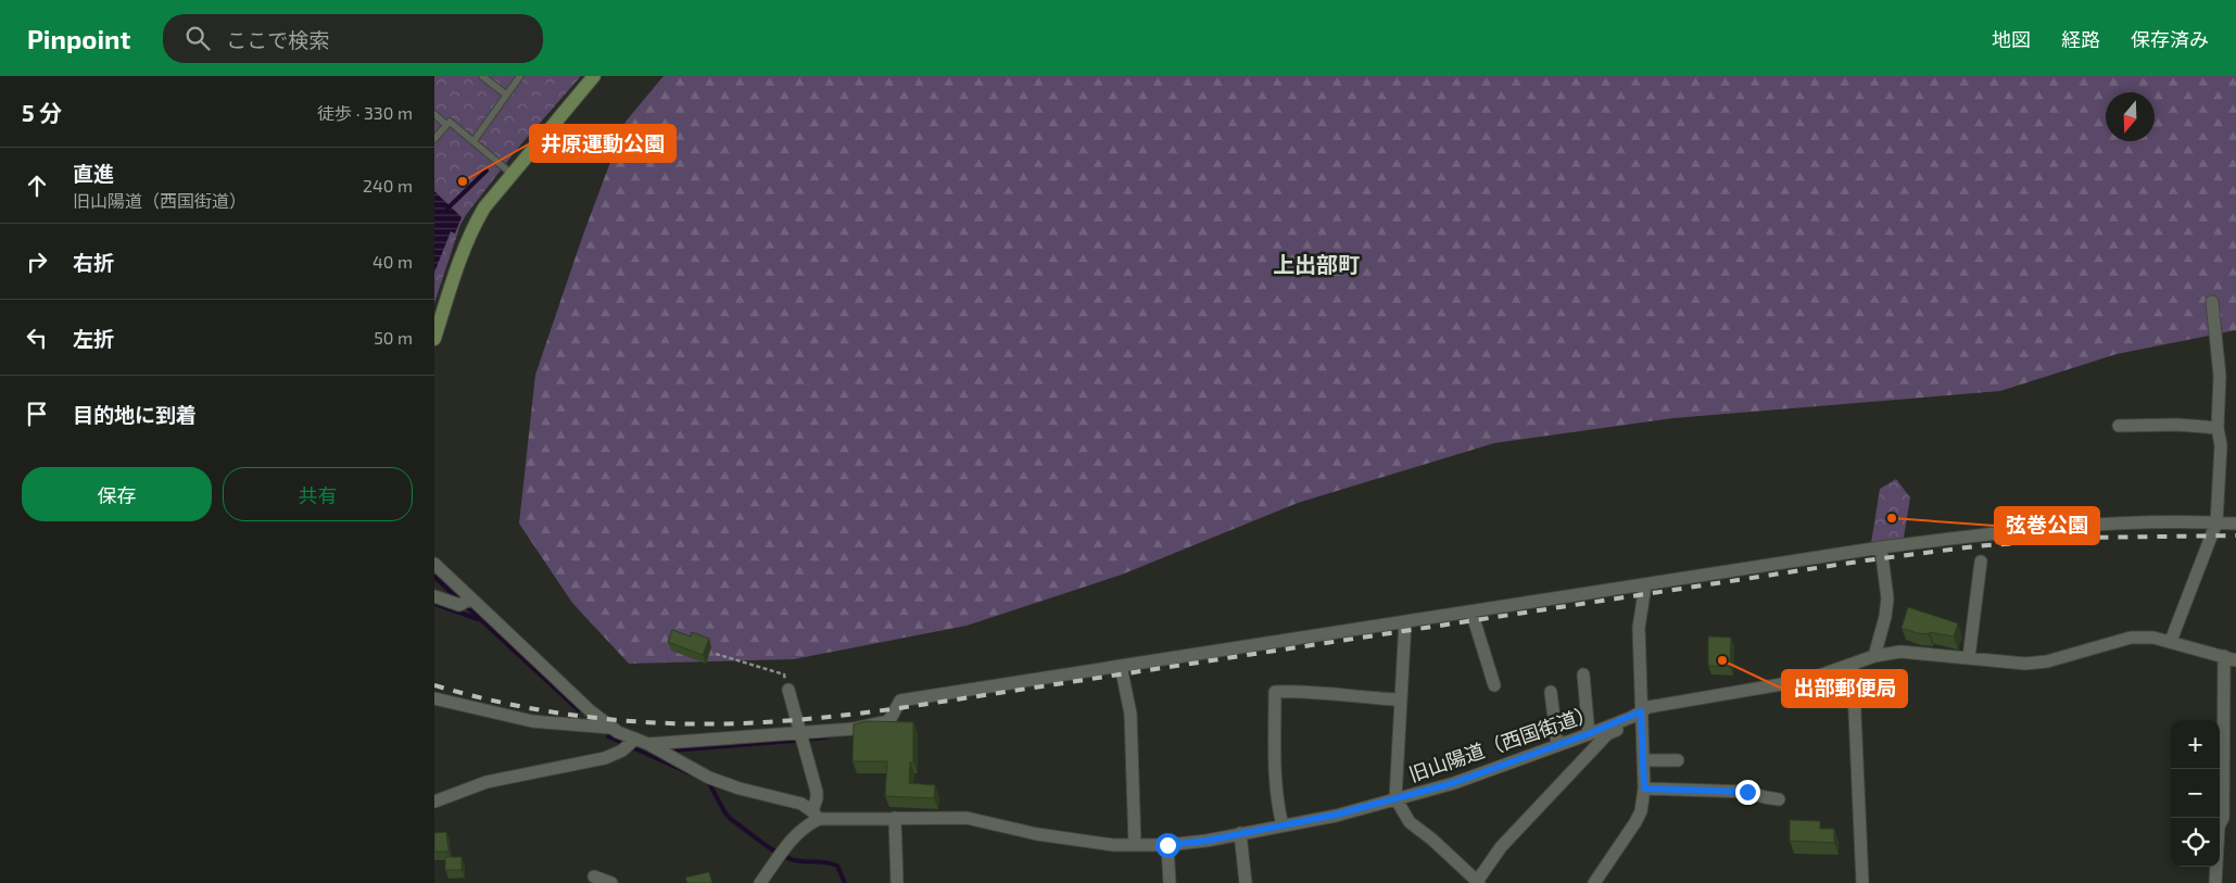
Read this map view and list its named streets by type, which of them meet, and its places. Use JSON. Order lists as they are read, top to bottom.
{
  "streets": {
    "street": ["旧山陽道（西国街道）"]
  },
  "districts": ["上出部町"],
  "places": ["井原運動公園", "弦巻公園", "出部郵便局"],
  "north": "bottom",
  "page": {
    "header": "Pinpoint",
    "search": "ここで検索",
    "nav": ["地図", "経路", "保存済み"],
    "heading": ["5 分", "徒歩 · 330 m"],
    "list": [
      ["直進", "旧山陽道（西国街道）", "240 m"],
      ["右折", "40 m"],
      ["左折", "50 m"],
      "目的地に到着"
    ],
    "buttons": ["保存", "共有"],
    "map_buttons": ["+", "−"]
  }
}
